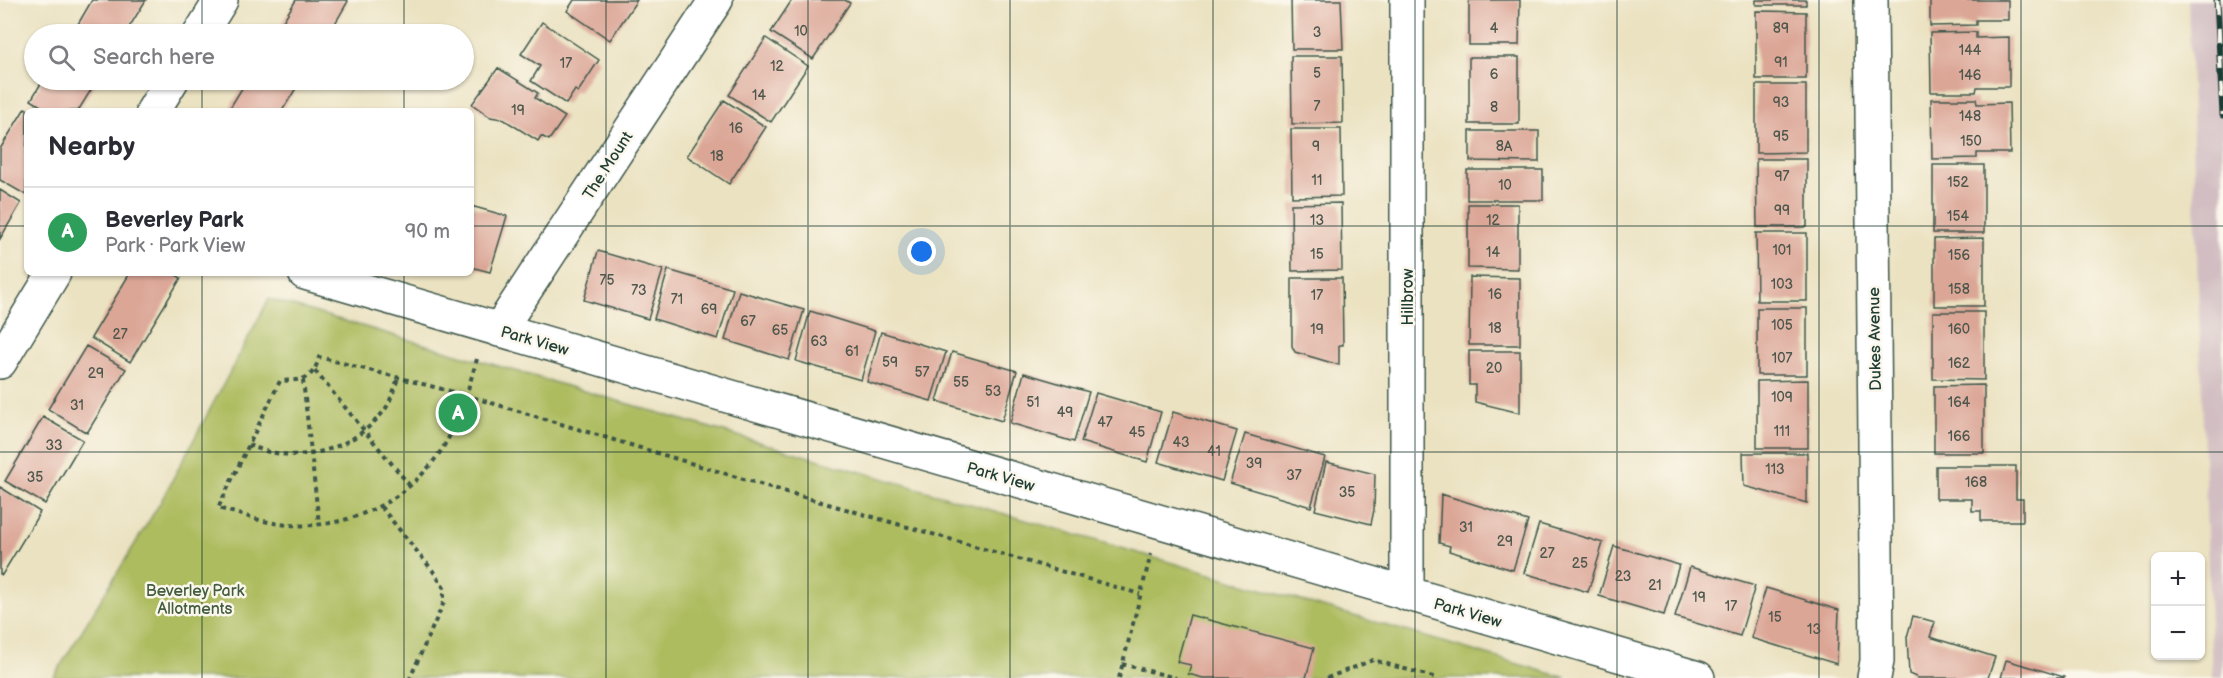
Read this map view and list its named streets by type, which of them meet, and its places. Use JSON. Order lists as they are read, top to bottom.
{
  "streets": {
    "street": [
      "The Mount",
      "Hillbrow",
      "Dukes Avenue",
      "Park View"
    ]
  },
  "crossings": [
    ["The Mount", "Park View"],
    ["Hillbrow", "Park View"]
  ],
  "parks": ["Beverley Park Allotments"],
  "house_numbers": [
    "4",
    "89",
    "10",
    "3",
    "144",
    "91",
    "17",
    "12",
    "5",
    "6",
    "146",
    "14",
    "93",
    "7",
    "8",
    "19",
    "148",
    "16",
    "95",
    "150",
    "9",
    "8A",
    "18",
    "97",
    "11",
    "152",
    "10",
    "99",
    "154",
    "13",
    "12",
    "101",
    "14",
    "15",
    "156",
    "75",
    "103",
    "158",
    "73",
    "16",
    "17",
    "71",
    "69",
    "67",
    "105",
    "18",
    "19",
    "160",
    "65",
    "27",
    "63",
    "61",
    "107",
    "59",
    "162",
    "20",
    "57",
    "29",
    "55",
    "53",
    "109",
    "51",
    "164",
    "31",
    "49",
    "47",
    "111",
    "45",
    "166",
    "43",
    "33",
    "41",
    "39",
    "113",
    "37",
    "35",
    "168",
    "35",
    "31",
    "29",
    "27",
    "25",
    "23",
    "21",
    "19",
    "17",
    "15",
    "13"
  ],
  "page": {
    "search": "Search here",
    "heading": "Nearby",
    "list": [
      {
        "mark": "A",
        "name": "Beverley Park",
        "note": "Park · Park View",
        "value": "90 m"
      }
    ],
    "pins": "A",
    "map_buttons": ["+", "−"]
  }
}
